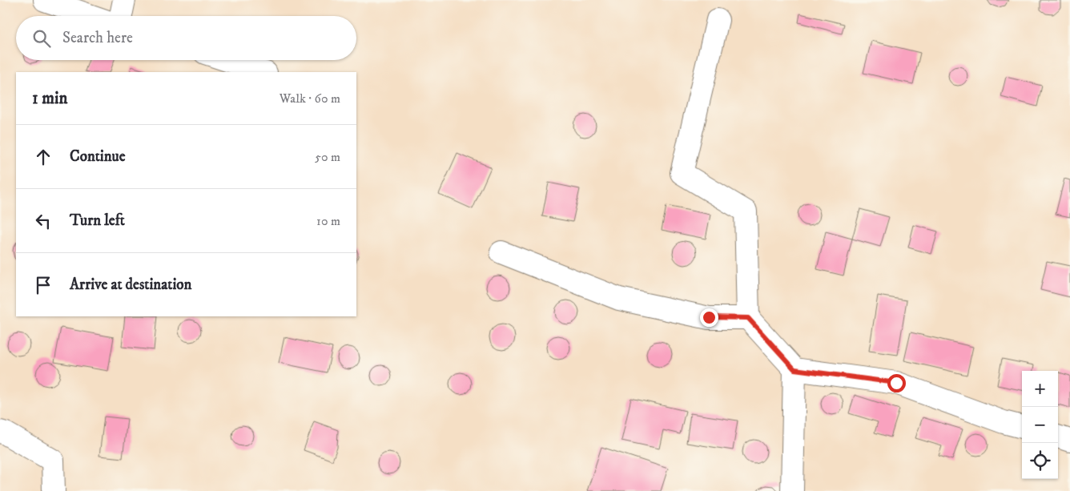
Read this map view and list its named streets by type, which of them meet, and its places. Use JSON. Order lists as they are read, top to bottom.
{
  "page": {
    "search": "Search here",
    "heading": ["1 min", "Walk · 60 m"],
    "list": [
      ["Continue", "50 m"],
      ["Turn left", "10 m"],
      "Arrive at destination"
    ],
    "map_buttons": ["+", "−"]
  }
}
